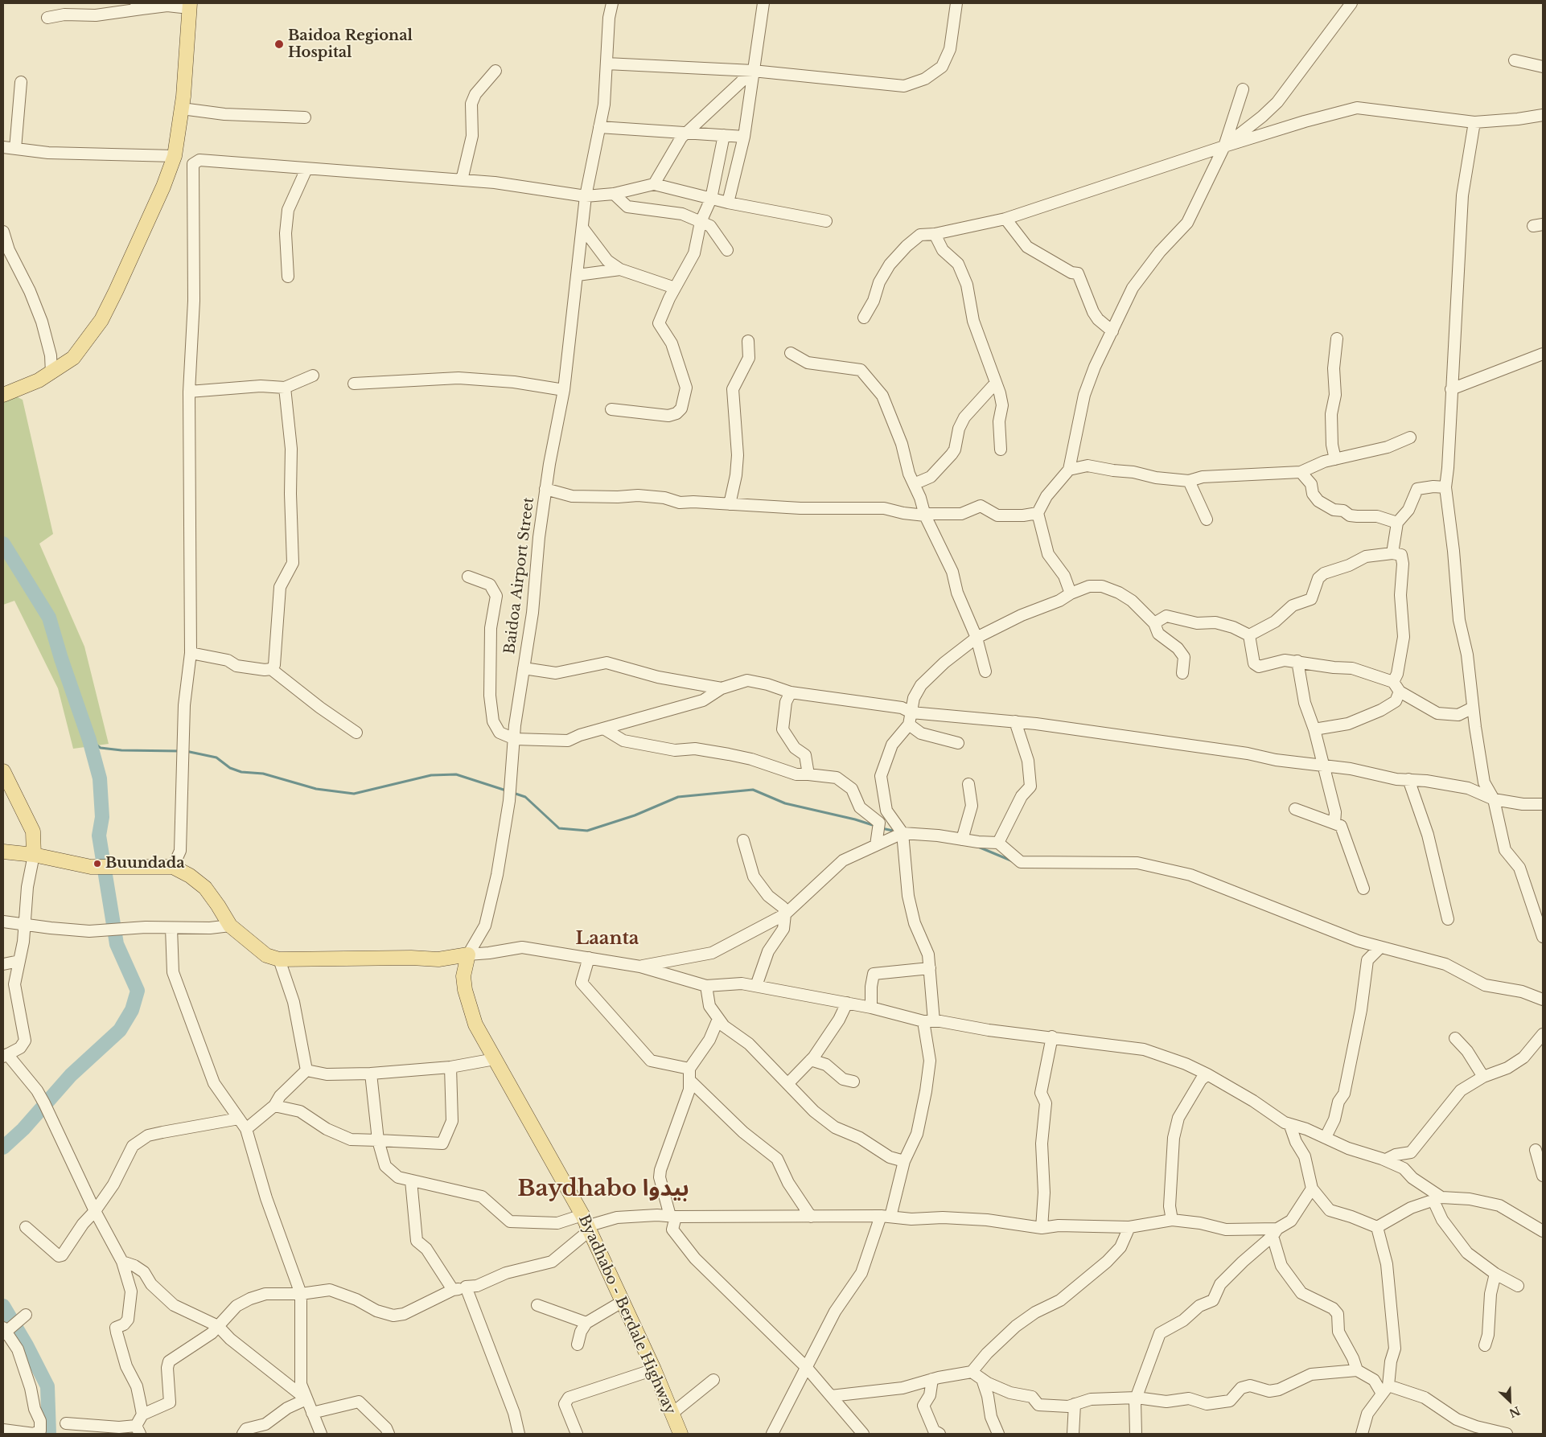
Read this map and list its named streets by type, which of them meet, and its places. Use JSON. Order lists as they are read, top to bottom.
{
  "streets": {
    "main road": ["Byadhabo - Berdale Highway"],
    "street": ["Baidoa Airport Street"]
  },
  "crossings": [
    ["Baidoa Airport Street", "Byadhabo - Berdale Highway"]
  ],
  "districts": ["Laanta", "Baydhabo بيدوا"],
  "places": ["Baidoa Regional Hospital", "Buundada"],
  "north": "bottom right"
}
